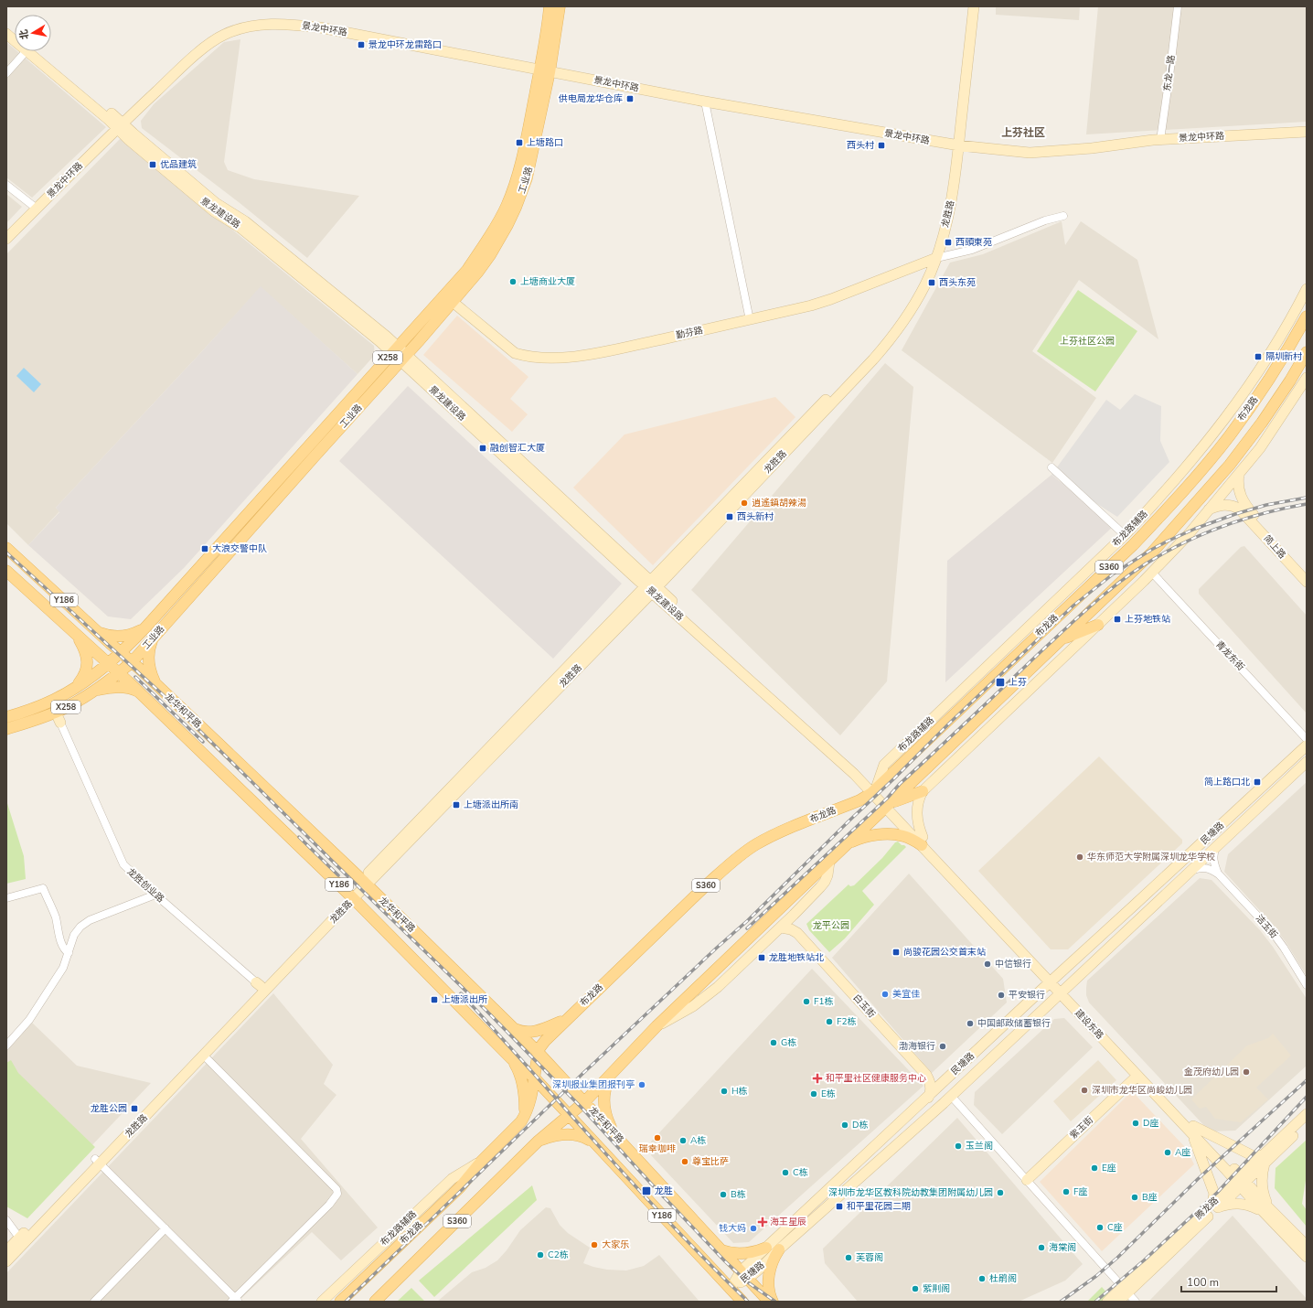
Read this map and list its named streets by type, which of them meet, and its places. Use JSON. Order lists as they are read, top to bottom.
{
  "streets": {
    "main road": [
      "景龙中环路",
      "工业路",
      "景龙建设路",
      "龙胜路",
      "勤芬路",
      "X258",
      "布龙路",
      "布龙路辅路",
      "简上路",
      "S360",
      "Y186",
      "龙华和平路",
      "民塘路",
      "龙胜创业路",
      "白玉街",
      "建设东路",
      "紫玉街",
      "腾龙路"
    ],
    "street": ["东龙一路", "青龙东街", "洁玉街"]
  },
  "crossings": [
    ["景龙中环路", "东龙一路"],
    ["景龙中环路", "工业路"],
    ["景龙中环路", "景龙建设路"],
    ["景龙中环路", "龙胜路"],
    ["工业路", "景龙建设路"],
    ["工业路", "勤芬路"],
    ["工业路", "龙华和平路"],
    ["工业路", "龙胜创业路"],
    ["景龙建设路", "龙胜路"],
    ["景龙建设路", "布龙路"],
    ["景龙建设路", "布龙路辅路"],
    ["景龙建设路", "建设东路"],
    ["龙胜路", "勤芬路"],
    ["龙胜路", "龙华和平路"],
    ["龙胜路", "龙胜创业路"],
    ["布龙路", "布龙路辅路"],
    ["布龙路", "龙华和平路"],
    ["布龙路", "白玉街"],
    ["布龙路", "建设东路"],
    ["布龙路辅路", "建设东路"],
    ["龙华和平路", "民塘路"],
    ["民塘路", "白玉街"],
    ["民塘路", "建设东路"],
    ["建设东路", "紫玉街"],
    ["建设东路", "腾龙路"]
  ],
  "districts": ["上芬社区"],
  "parks": ["上芬社区公园", "龙平公园"],
  "places": {
    "transit": [
      "景龙中环龙雷路口",
      "供电局龙华仓库",
      "上塘路口",
      "西头村",
      "优品建筑",
      "西頭東苑",
      "西头东苑",
      "隔圳新村",
      "融创智汇大厦",
      "西头新村",
      "大浪交警中队",
      "上芬地铁站",
      "上芬",
      "简上路口北",
      "上塘派出所南",
      "尚骏花园公交首末站",
      "龙胜地铁站北",
      "上塘派出所",
      "龙胜公园",
      "龙胜",
      "和平里花园二期"
    ],
    "other": [
      "上塘商业大厦",
      "逍遙鎮胡辣湯",
      "华东师范大学附属深圳龙华学校",
      "中信银行",
      "美宜佳",
      "平安银行",
      "F1栋",
      "F2栋",
      "中国邮政储蓄银行",
      "G栋",
      "渤海银行",
      "金茂府幼儿园",
      "深圳报业集团报刊亭",
      "深圳市龙华区尚峻幼儿园",
      "H栋",
      "E栋",
      "D座",
      "D栋",
      "瑞幸咖啡",
      "A栋",
      "玉兰阁",
      "A座",
      "尊宝比萨",
      "E座",
      "C栋",
      "F座",
      "深圳市龙华区教科院幼教集团附属幼儿园",
      "B栋",
      "B座",
      "C座",
      "钱大妈",
      "大家乐",
      "海棠阁",
      "C2栋",
      "芙蓉阁",
      "杜鹃阁",
      "紫荆阁"
    ],
    "health": ["和平里社区健康服务中心", "海王星辰"]
  },
  "scale_bar": "100 m",
  "north": "left"
}
